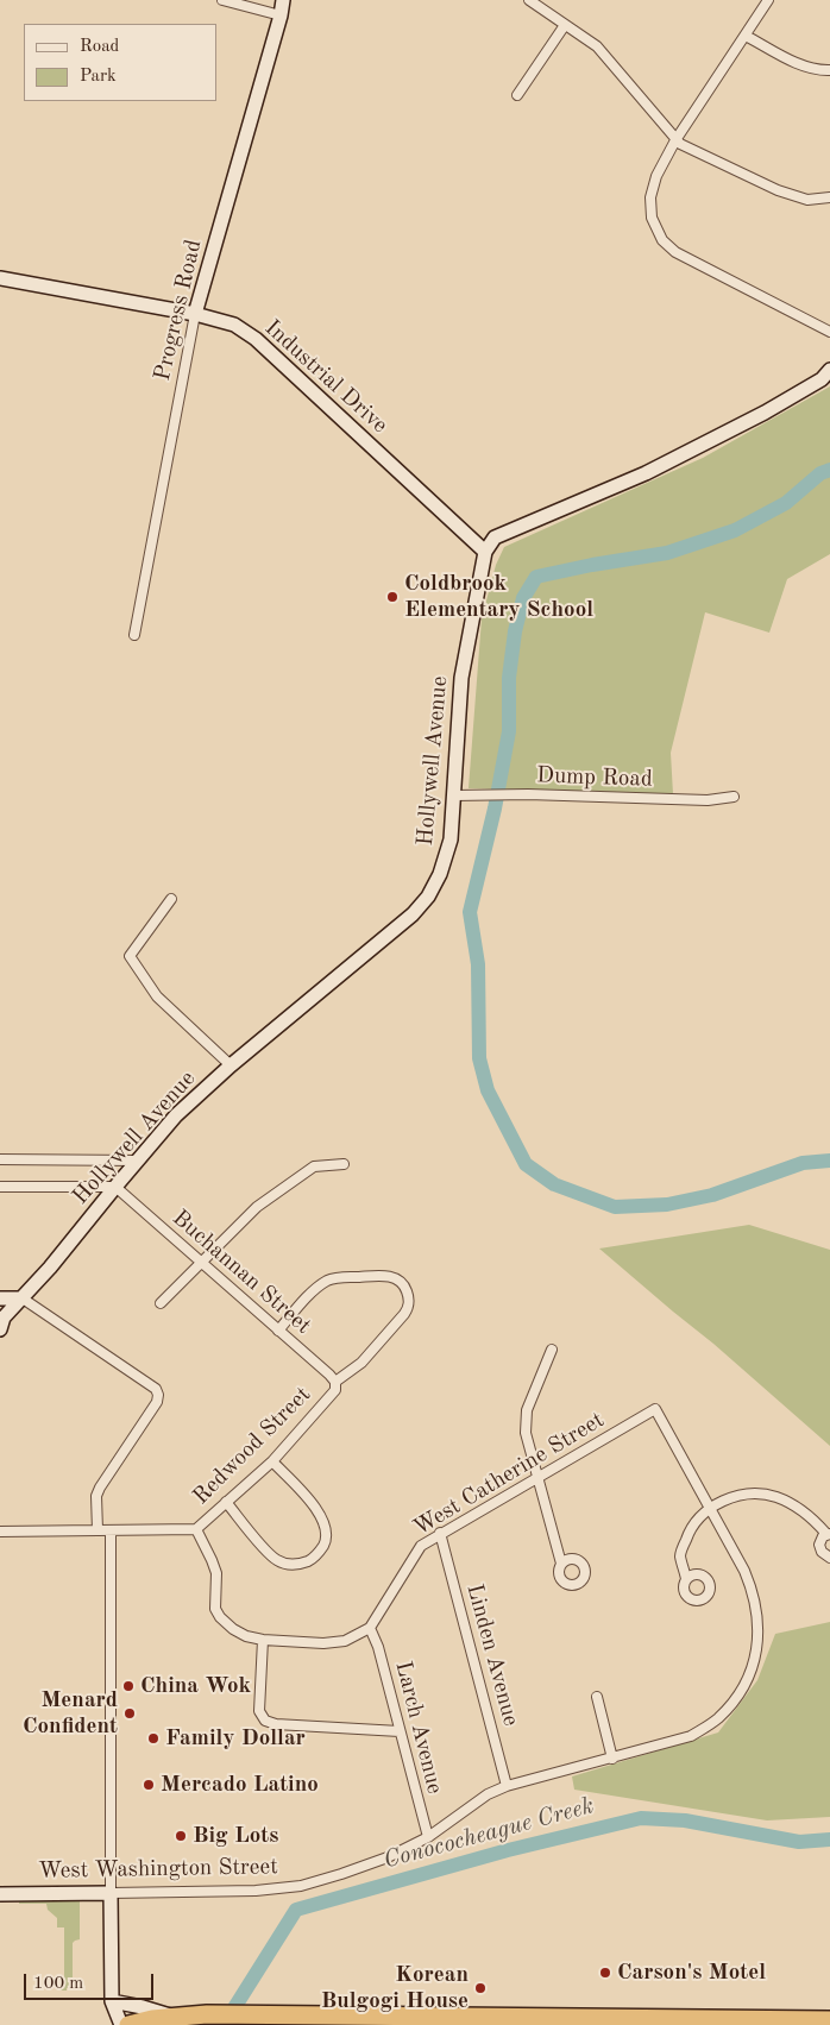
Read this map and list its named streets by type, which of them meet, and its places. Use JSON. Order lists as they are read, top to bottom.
{
  "streets": {
    "street": [
      "Progress Road",
      "Industrial Drive",
      "Hollywell Avenue",
      "Dump Road",
      "Buchannan Street",
      "Redwood Street",
      "West Catherine Street",
      "Linden Avenue",
      "Larch Avenue",
      "West Washington Street"
    ]
  },
  "crossings": [
    ["Progress Road", "Industrial Drive"],
    ["Industrial Drive", "Hollywell Avenue"],
    ["Hollywell Avenue", "Dump Road"],
    ["Hollywell Avenue", "Buchannan Street"],
    ["Buchannan Street", "Redwood Street"],
    ["West Catherine Street", "Linden Avenue"],
    ["West Catherine Street", "Larch Avenue"],
    ["West Catherine Street", "West Washington Street"],
    ["Linden Avenue", "West Washington Street"],
    ["Larch Avenue", "West Washington Street"]
  ],
  "water": ["Conococheague Creek"],
  "places": [
    "Coldbrook Elementary School",
    "China Wok",
    "Menard Confident",
    "Family Dollar",
    "Mercado Latino",
    "Big Lots",
    "Carson's Motel",
    "Korean Bulgogi House"
  ],
  "legend": ["Road", "Park"],
  "scale_bar": "100 m"
}
